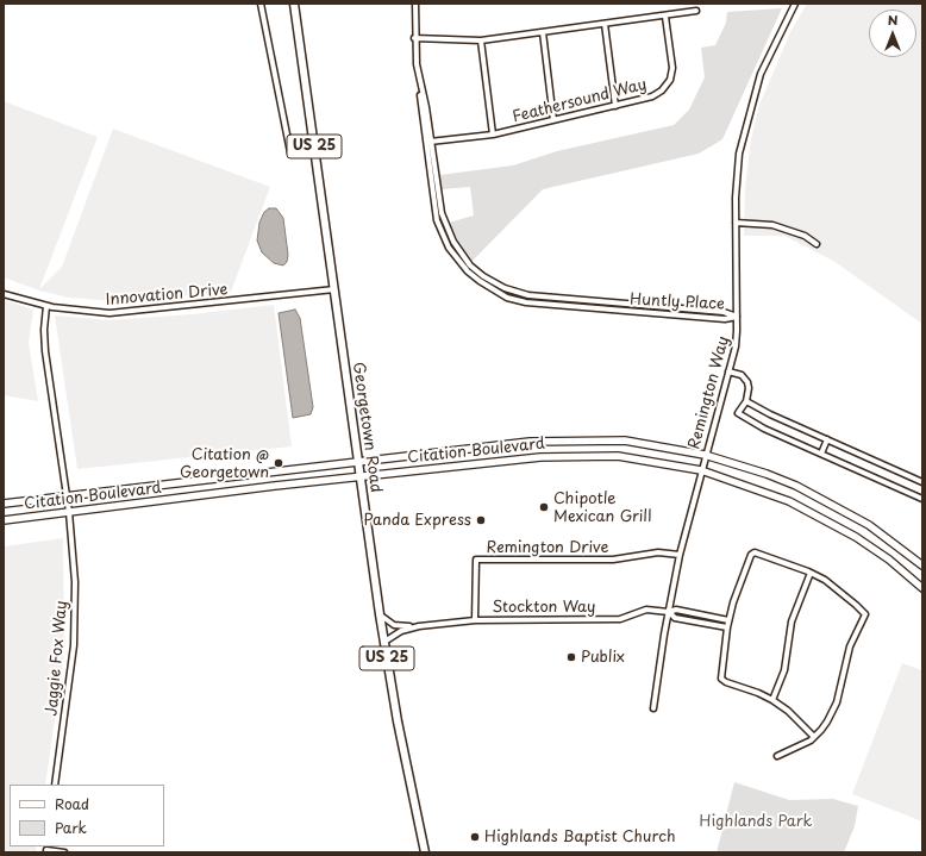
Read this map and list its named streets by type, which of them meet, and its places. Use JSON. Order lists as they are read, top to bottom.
{
  "streets": {
    "main road": ["US 25", "Georgetown Road", "Citation Boulevard"],
    "street": [
      "Feathersound Way",
      "Innovation Drive",
      "Huntly Place",
      "Remington Way",
      "Remington Drive",
      "Stockton Way",
      "Jaggie Fox Way"
    ]
  },
  "crossings": [
    ["Feathersound Way", "Huntly Place"],
    ["Innovation Drive", "Georgetown Road"],
    ["Innovation Drive", "Jaggie Fox Way"],
    ["Huntly Place", "Remington Way"],
    ["Remington Way", "Citation Boulevard"],
    ["Remington Way", "Remington Drive"],
    ["Remington Way", "Stockton Way"],
    ["Georgetown Road", "Citation Boulevard"],
    ["Georgetown Road", "Stockton Way"],
    ["Citation Boulevard", "Jaggie Fox Way"],
    ["Remington Drive", "Stockton Way"]
  ],
  "parks": ["Highlands Park"],
  "places": [
    "Citation @ Georgetown",
    "Chipotle Mexican Grill",
    "Panda Express",
    "Publix",
    "Highlands Baptist Church"
  ],
  "legend": ["Road", "Park"],
  "north": "top"
}
